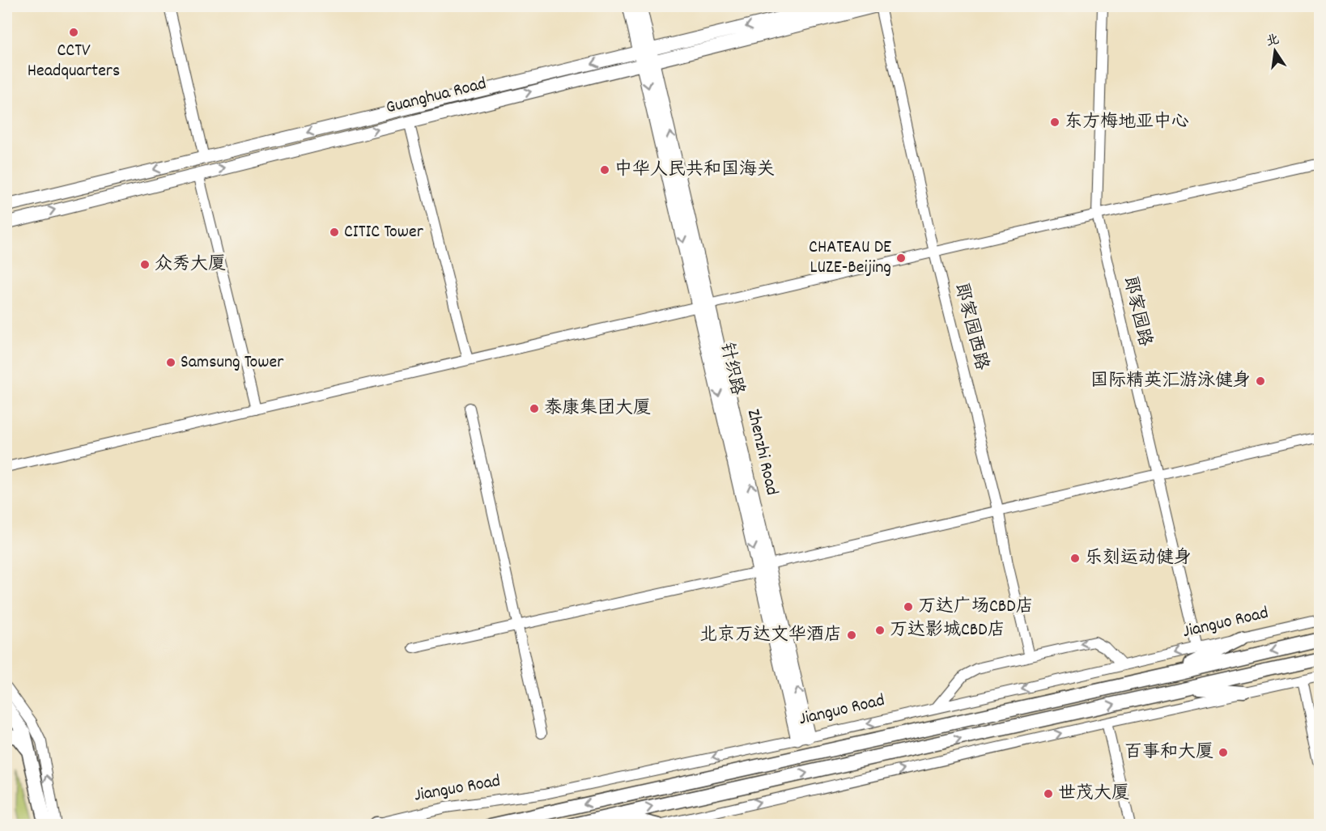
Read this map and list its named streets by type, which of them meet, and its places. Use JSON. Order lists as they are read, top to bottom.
{
  "streets": {
    "highway": ["Jianguo Road"],
    "main road": ["Guanghua Road", "Zhenzhi Road"],
    "street": ["郎家园路", "郎家园西路"]
  },
  "crossings": [
    ["Guanghua Road", "Zhenzhi Road"],
    ["郎家园路", "Jianguo Road"],
    ["Zhenzhi Road", "Jianguo Road"]
  ],
  "places": [
    "CCTV Headquarters",
    "东方梅地亚中心",
    "中华人民共和国海关",
    "CITIC Tower",
    "CHATEAU DE LUZE-Beijing",
    "众秀大厦",
    "Samsung Tower",
    "国际精英汇游泳健身",
    "泰康集团大厦",
    "乐刻运动健身",
    "万达广场CBD店",
    "万达影城CBD店",
    "北京万达文华酒店",
    "百事和大厦",
    "世茂大厦"
  ],
  "north": "top"
}
